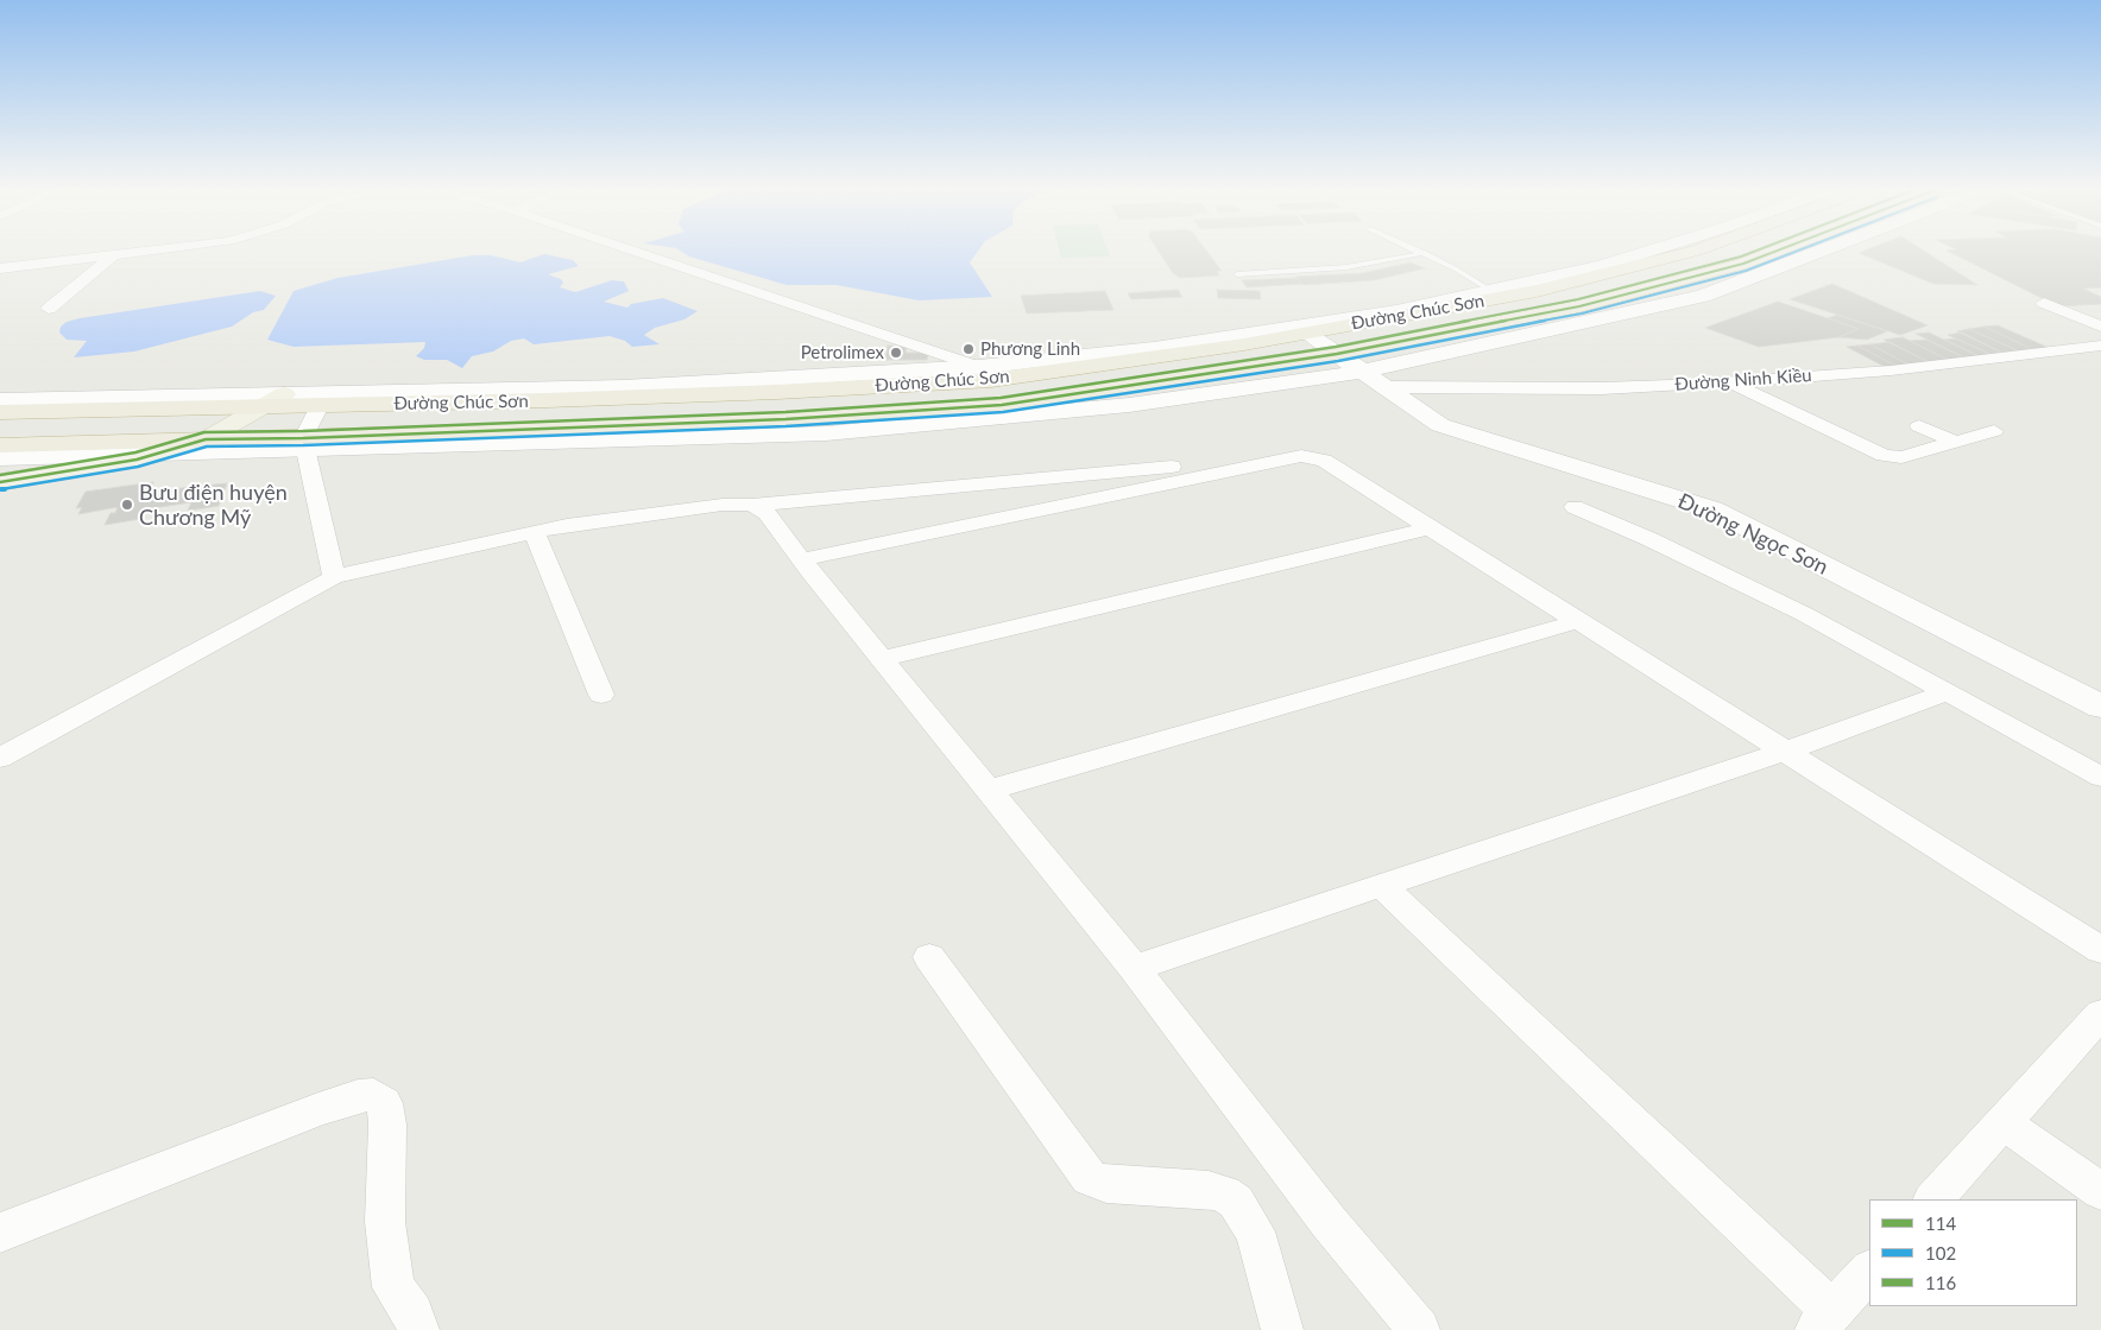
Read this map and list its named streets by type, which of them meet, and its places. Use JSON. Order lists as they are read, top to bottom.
{
  "streets": {
    "highway": ["Đường Chúc Sơn"],
    "street": ["Đường Ninh Kiều", "Đường Ngọc Sơn"]
  },
  "crossings": [
    ["Đường Chúc Sơn", "Đường Ngọc Sơn"],
    ["Đường Ninh Kiều", "Đường Ngọc Sơn"]
  ],
  "places": ["Phương Linh", "Petrolimex", "Bưu điện huyện Chương Mỹ"],
  "lines": ["transit line 114", "transit line 102", "transit line 116"],
  "legend": ["114", "102", "116"]
}
